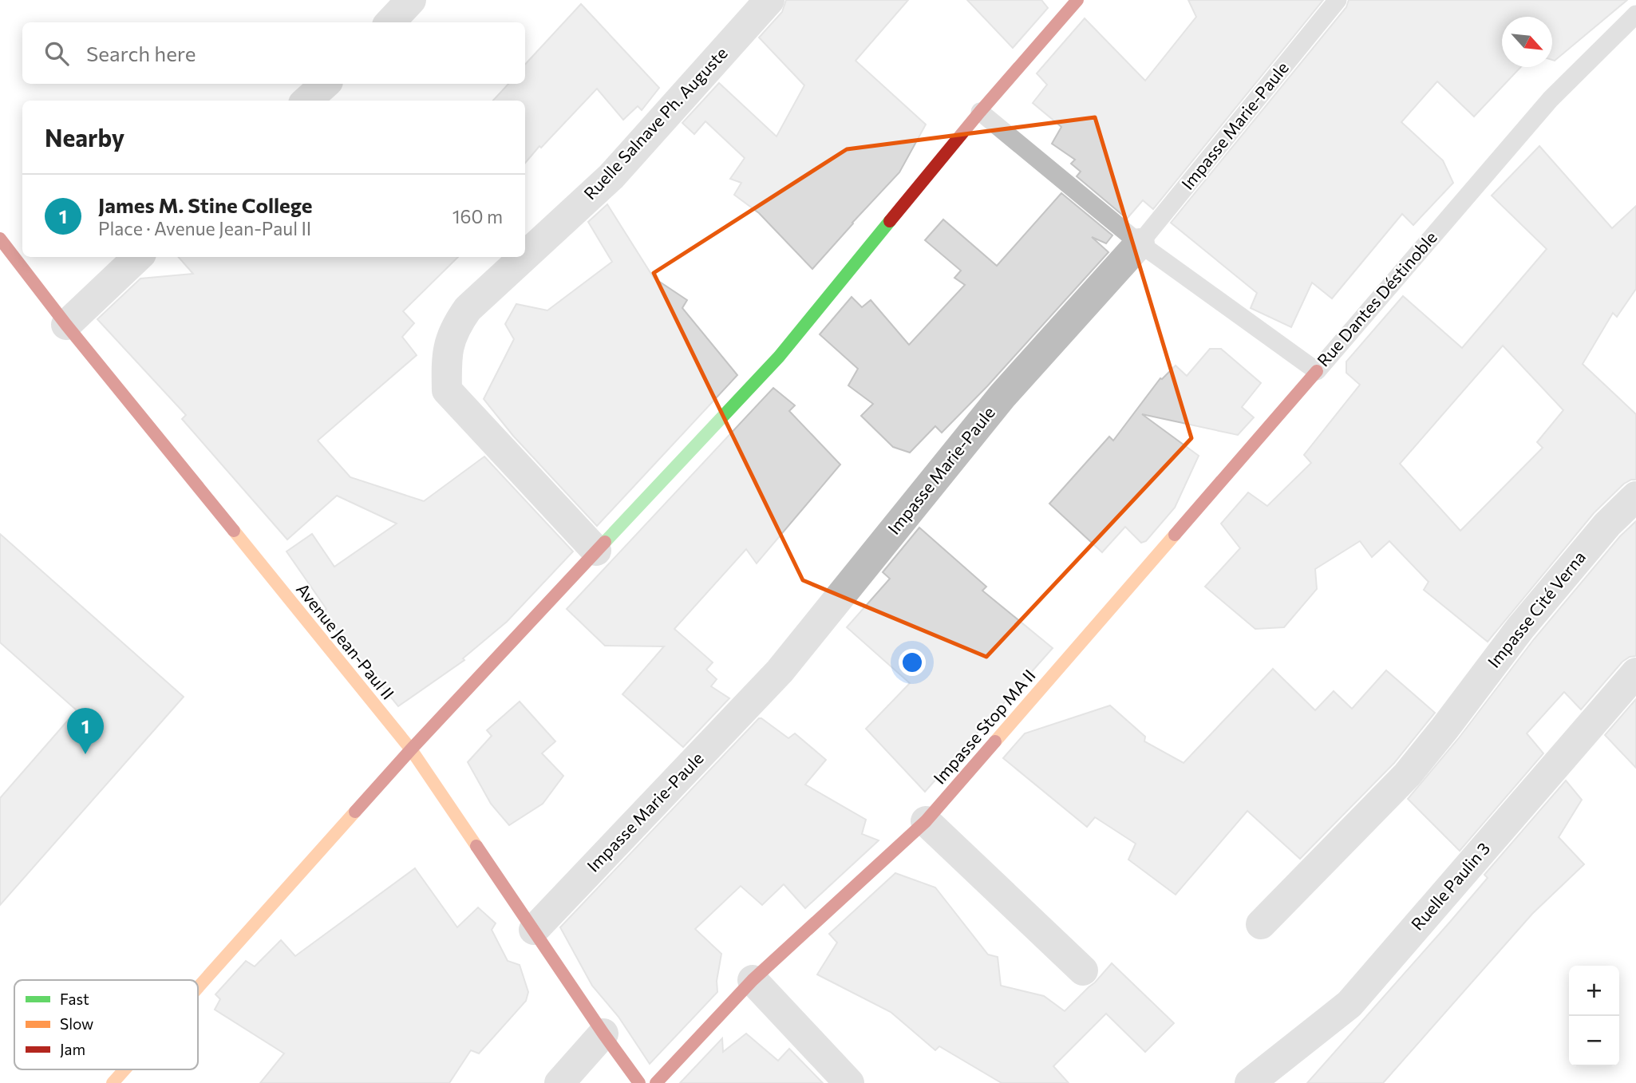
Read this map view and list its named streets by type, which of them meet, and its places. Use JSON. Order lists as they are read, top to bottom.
{
  "streets": {
    "street": [
      "Ruelle Salnave Ph. Auguste",
      "Impasse Marie-Paule",
      "Impasse Cité Verna",
      "Avenue Jean-Paul II",
      "Impasse Stop MA II",
      "Ruelle Paulin 3"
    ],
    "lane": ["Rue Dantes Déstinoble"]
  },
  "crossings": [
    ["Impasse Marie-Paule", "Rue Dantes Déstinoble"],
    ["Impasse Marie-Paule", "Avenue Jean-Paul II"],
    ["Rue Dantes Déstinoble", "Impasse Stop MA II"]
  ],
  "legend": ["Fast", "Slow", "Jam"],
  "north": "bottom right",
  "page": {
    "search": "Search here",
    "heading": "Nearby",
    "list": [
      {
        "mark": "1",
        "name": "James M. Stine College",
        "note": "Place · Avenue Jean-Paul II",
        "value": "160 m"
      }
    ],
    "pins": "1",
    "map_buttons": ["+", "−"]
  }
}
